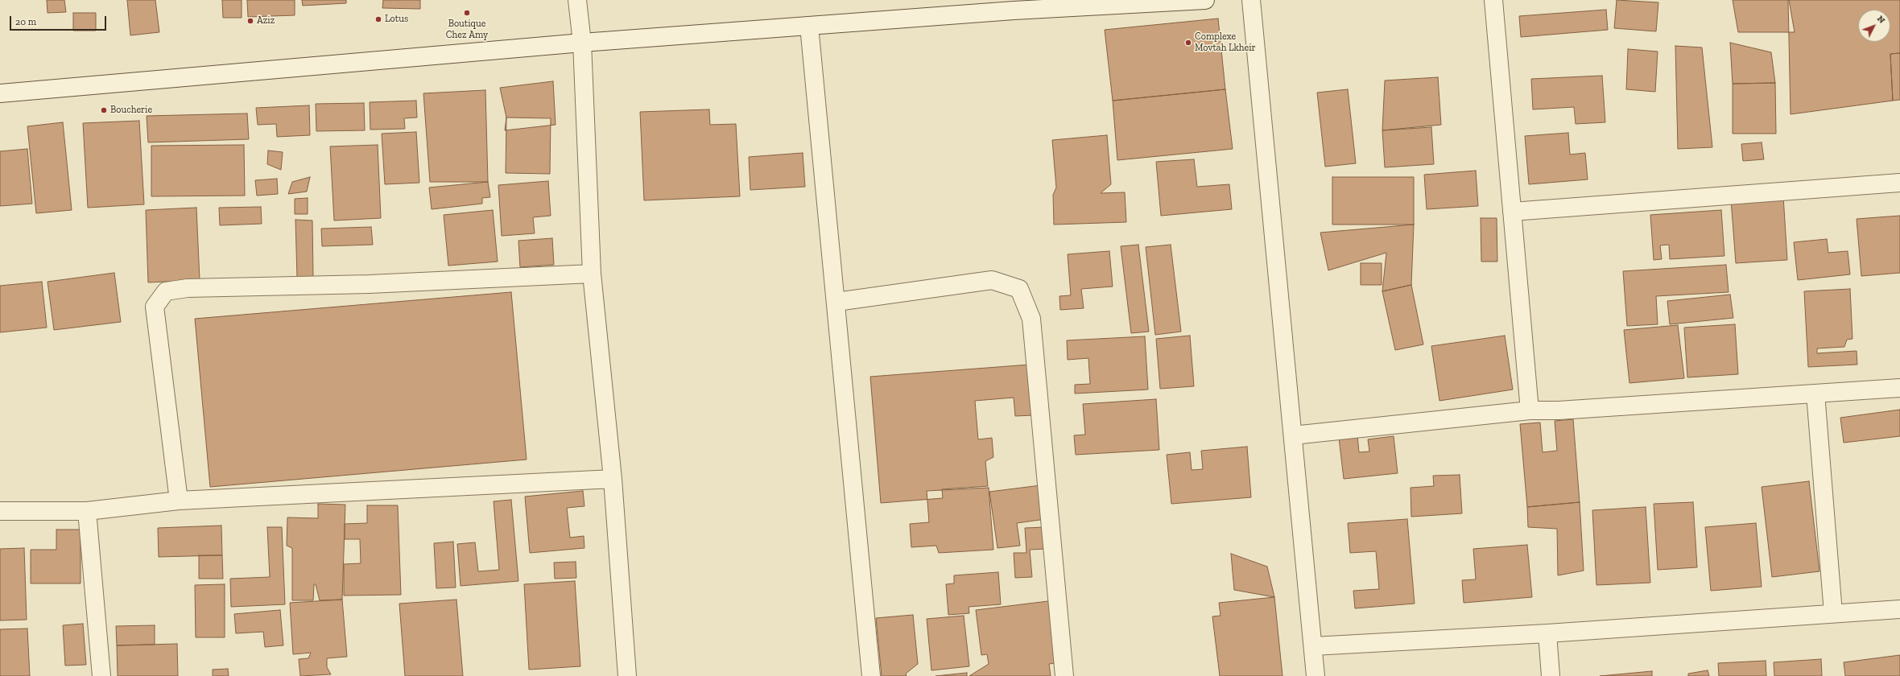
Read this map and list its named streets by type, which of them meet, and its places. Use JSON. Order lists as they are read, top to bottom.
{
  "places": [
    "Boutique Chez Amy",
    "Lotus",
    "Aziz",
    "Complexe Movtah Lkheir",
    "Boucherie"
  ],
  "scale_bar": "20 m",
  "north": "top right"
}
